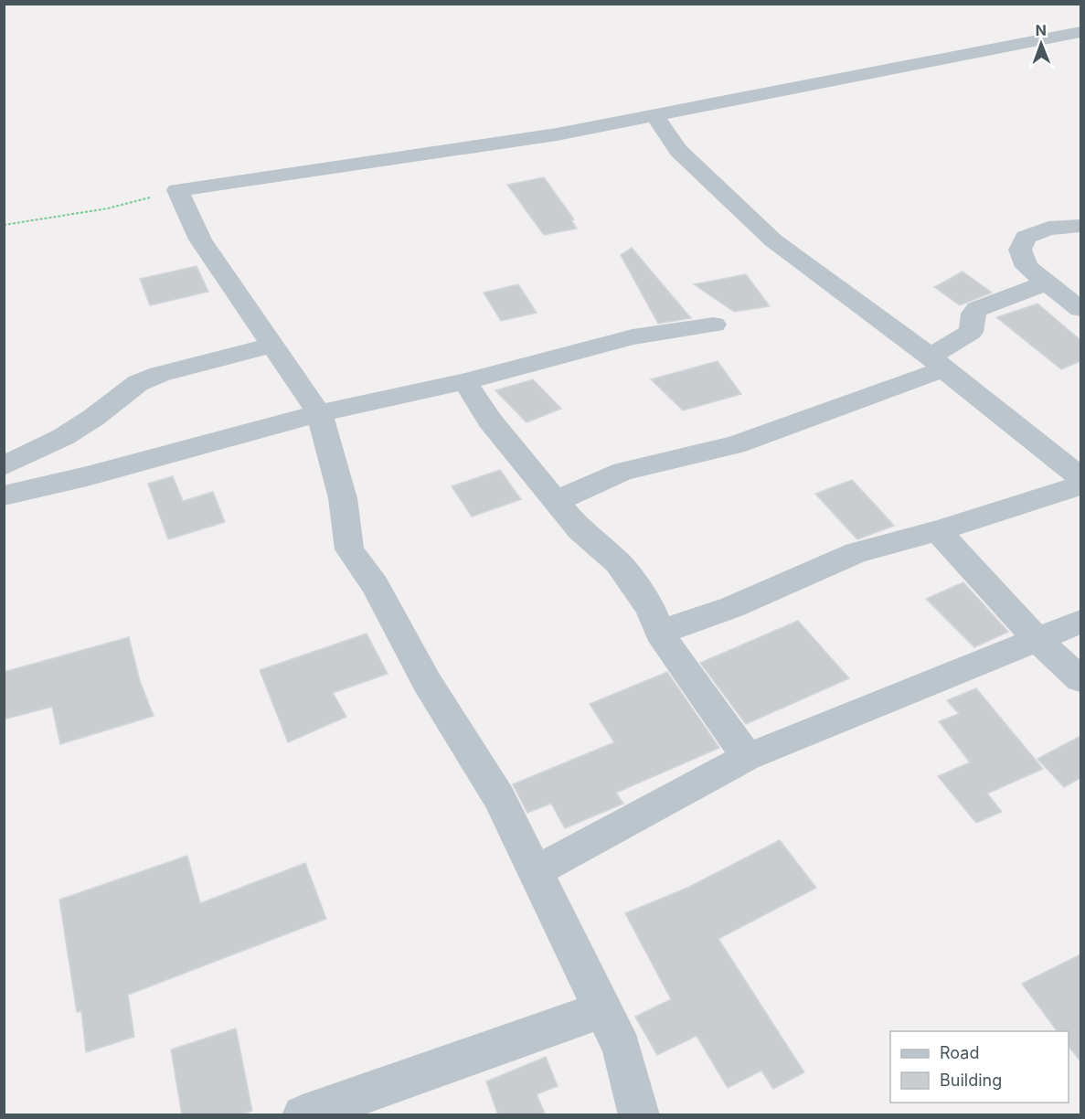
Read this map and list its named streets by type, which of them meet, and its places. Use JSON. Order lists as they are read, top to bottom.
{
  "legend": ["Road", "Building"],
  "north": "top"
}
